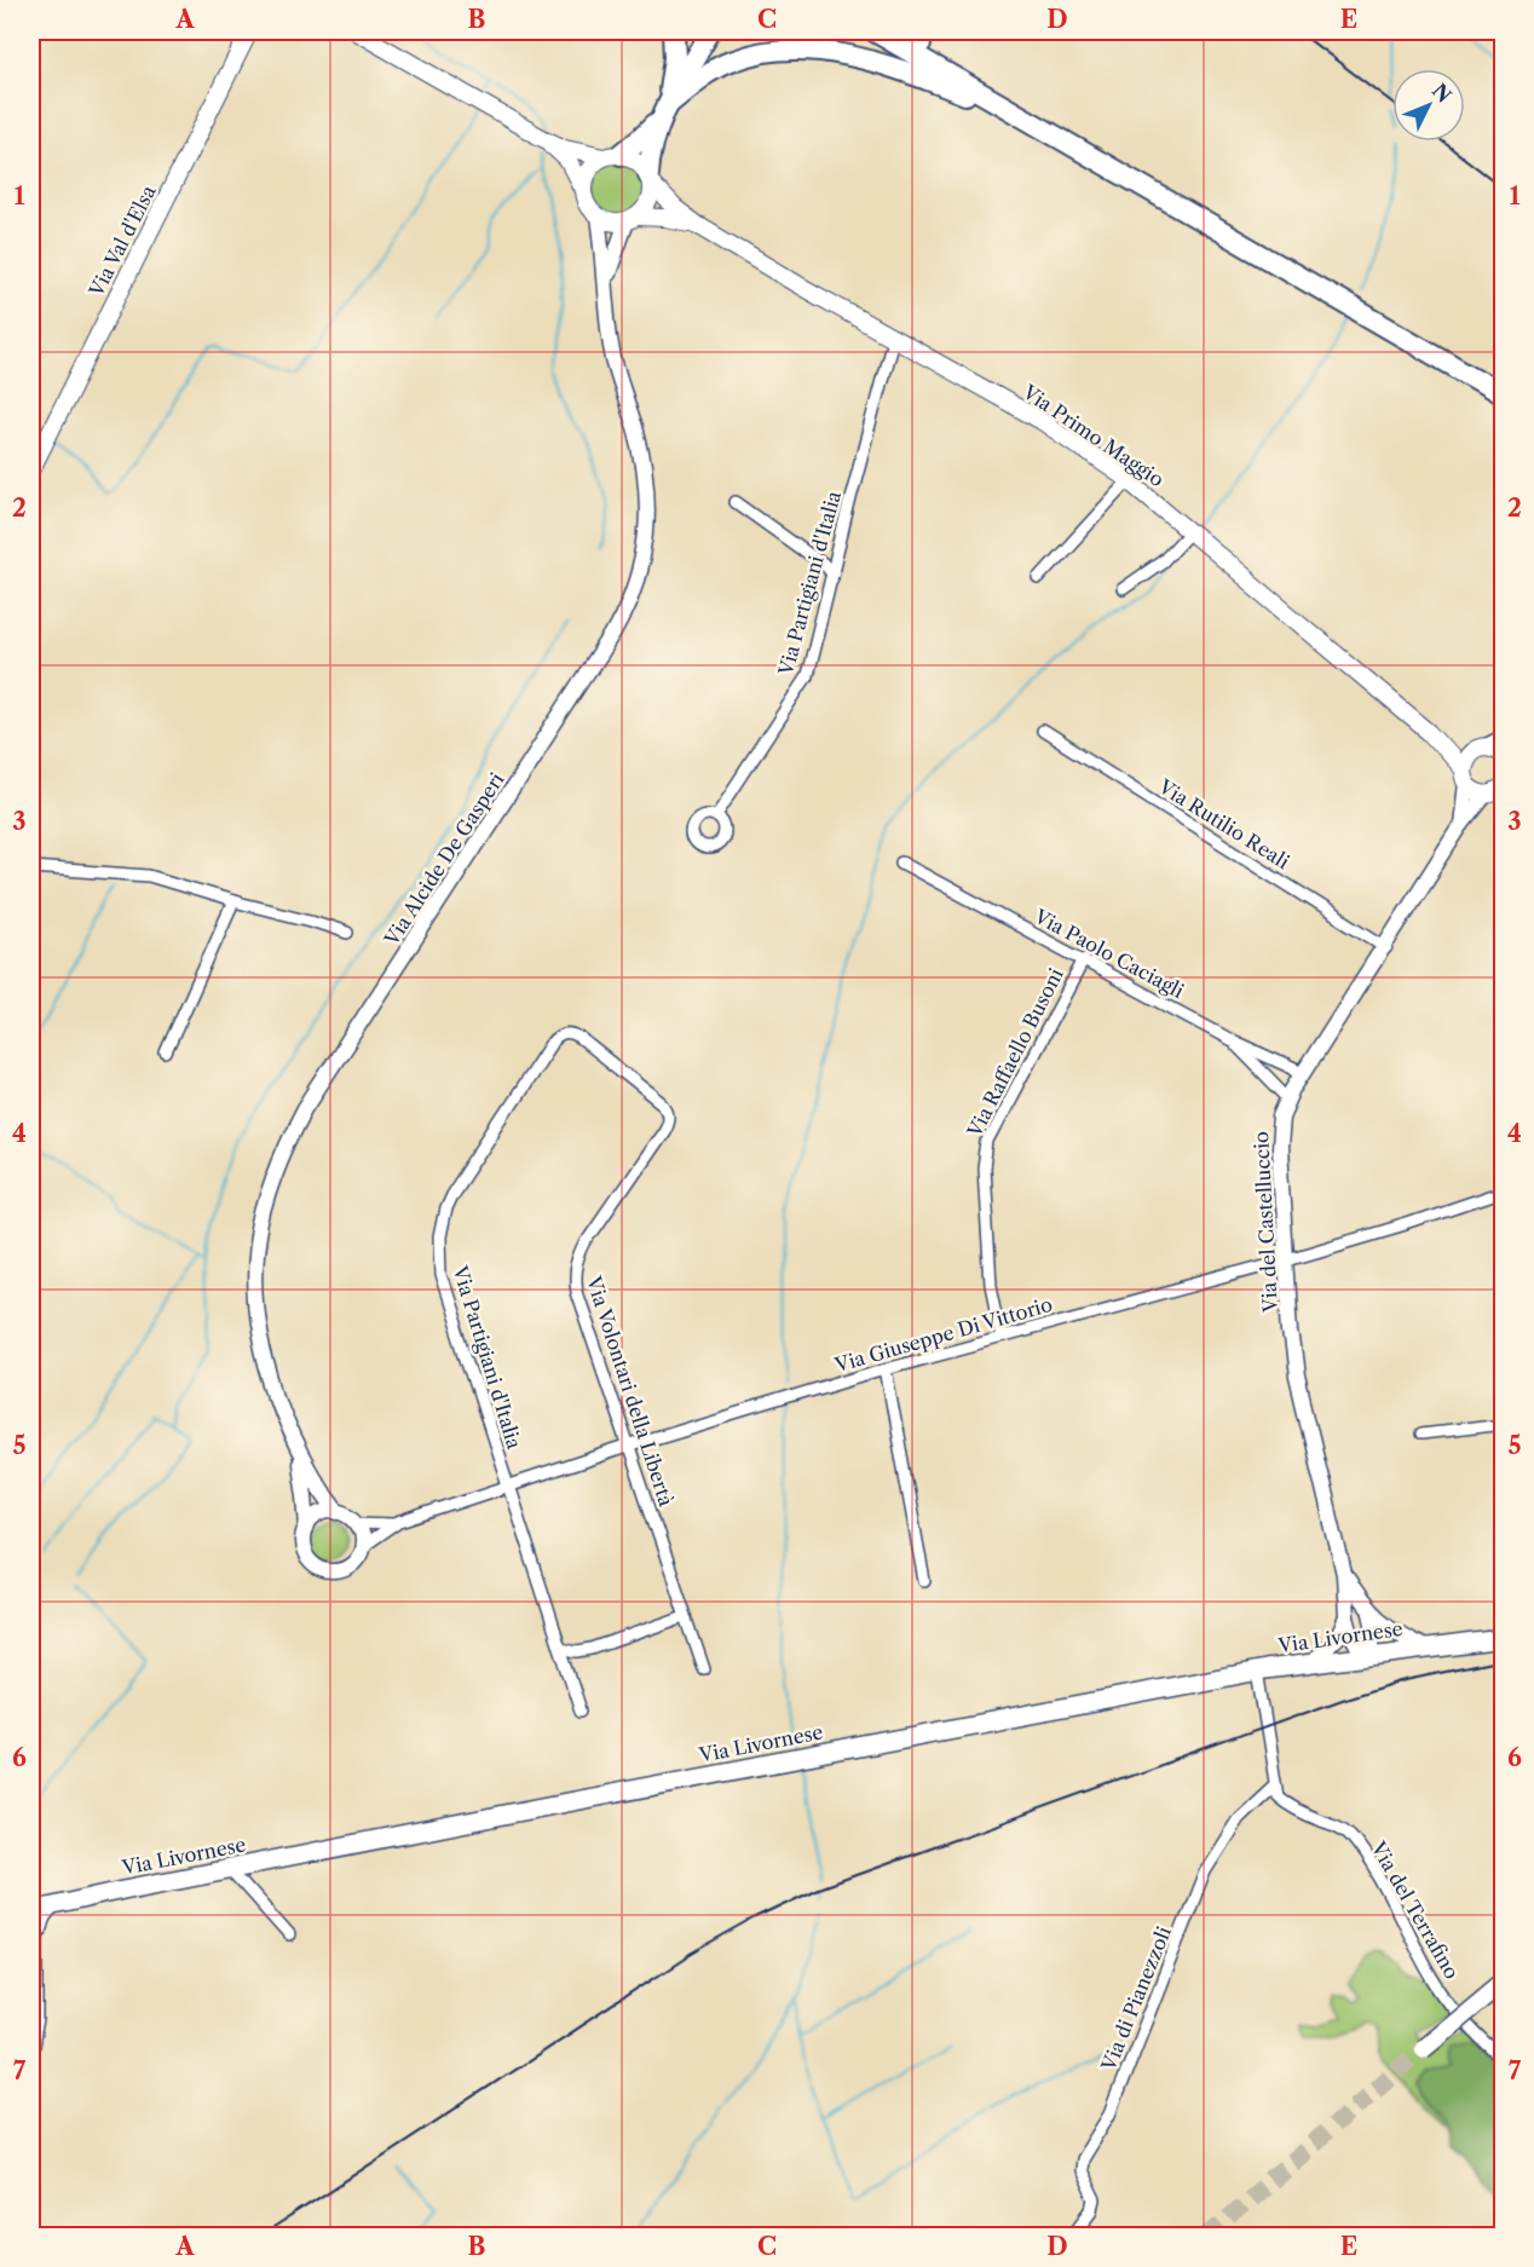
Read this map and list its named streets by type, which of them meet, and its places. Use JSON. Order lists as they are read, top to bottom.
{
  "streets": {
    "main road": ["Via Val d'Elsa", "Via Primo Maggio", "Via Livornese"],
    "street": [
      "Via Partigiani d'Italia",
      "Via Rutilio Reali",
      "Via Alcide De Gasperi",
      "Via Paolo Caciagli",
      "Via Raffaello Busoni",
      "Via del Castelluccio",
      "Via Giuseppe Di Vittorio",
      "Via Volontari della Libertà",
      "Via del Terrafino",
      "Via di Pianezzoli"
    ]
  },
  "crossings": [
    ["Via Primo Maggio", "Via Partigiani d'Italia"],
    ["Via Primo Maggio", "Via Alcide De Gasperi"],
    ["Via Primo Maggio", "Via del Castelluccio"],
    ["Via Partigiani d'Italia", "Via Giuseppe Di Vittorio"],
    ["Via Partigiani d'Italia", "Via Volontari della Libertà"],
    ["Via Rutilio Reali", "Via del Castelluccio"],
    ["Via Alcide De Gasperi", "Via Giuseppe Di Vittorio"],
    ["Via Paolo Caciagli", "Via Raffaello Busoni"],
    ["Via Paolo Caciagli", "Via del Castelluccio"],
    ["Via Raffaello Busoni", "Via Giuseppe Di Vittorio"],
    ["Via del Castelluccio", "Via Giuseppe Di Vittorio"],
    ["Via del Castelluccio", "Via Livornese"],
    ["Via Giuseppe Di Vittorio", "Via Volontari della Libertà"],
    ["Via del Terrafino", "Via di Pianezzoli"]
  ],
  "north": "top right",
  "grid": {
    "columns": [
      "A",
      "B",
      "C",
      "D",
      "E"
    ],
    "rows": [
      "1",
      "2",
      "3",
      "4",
      "5",
      "6",
      "7"
    ]
  }
}
